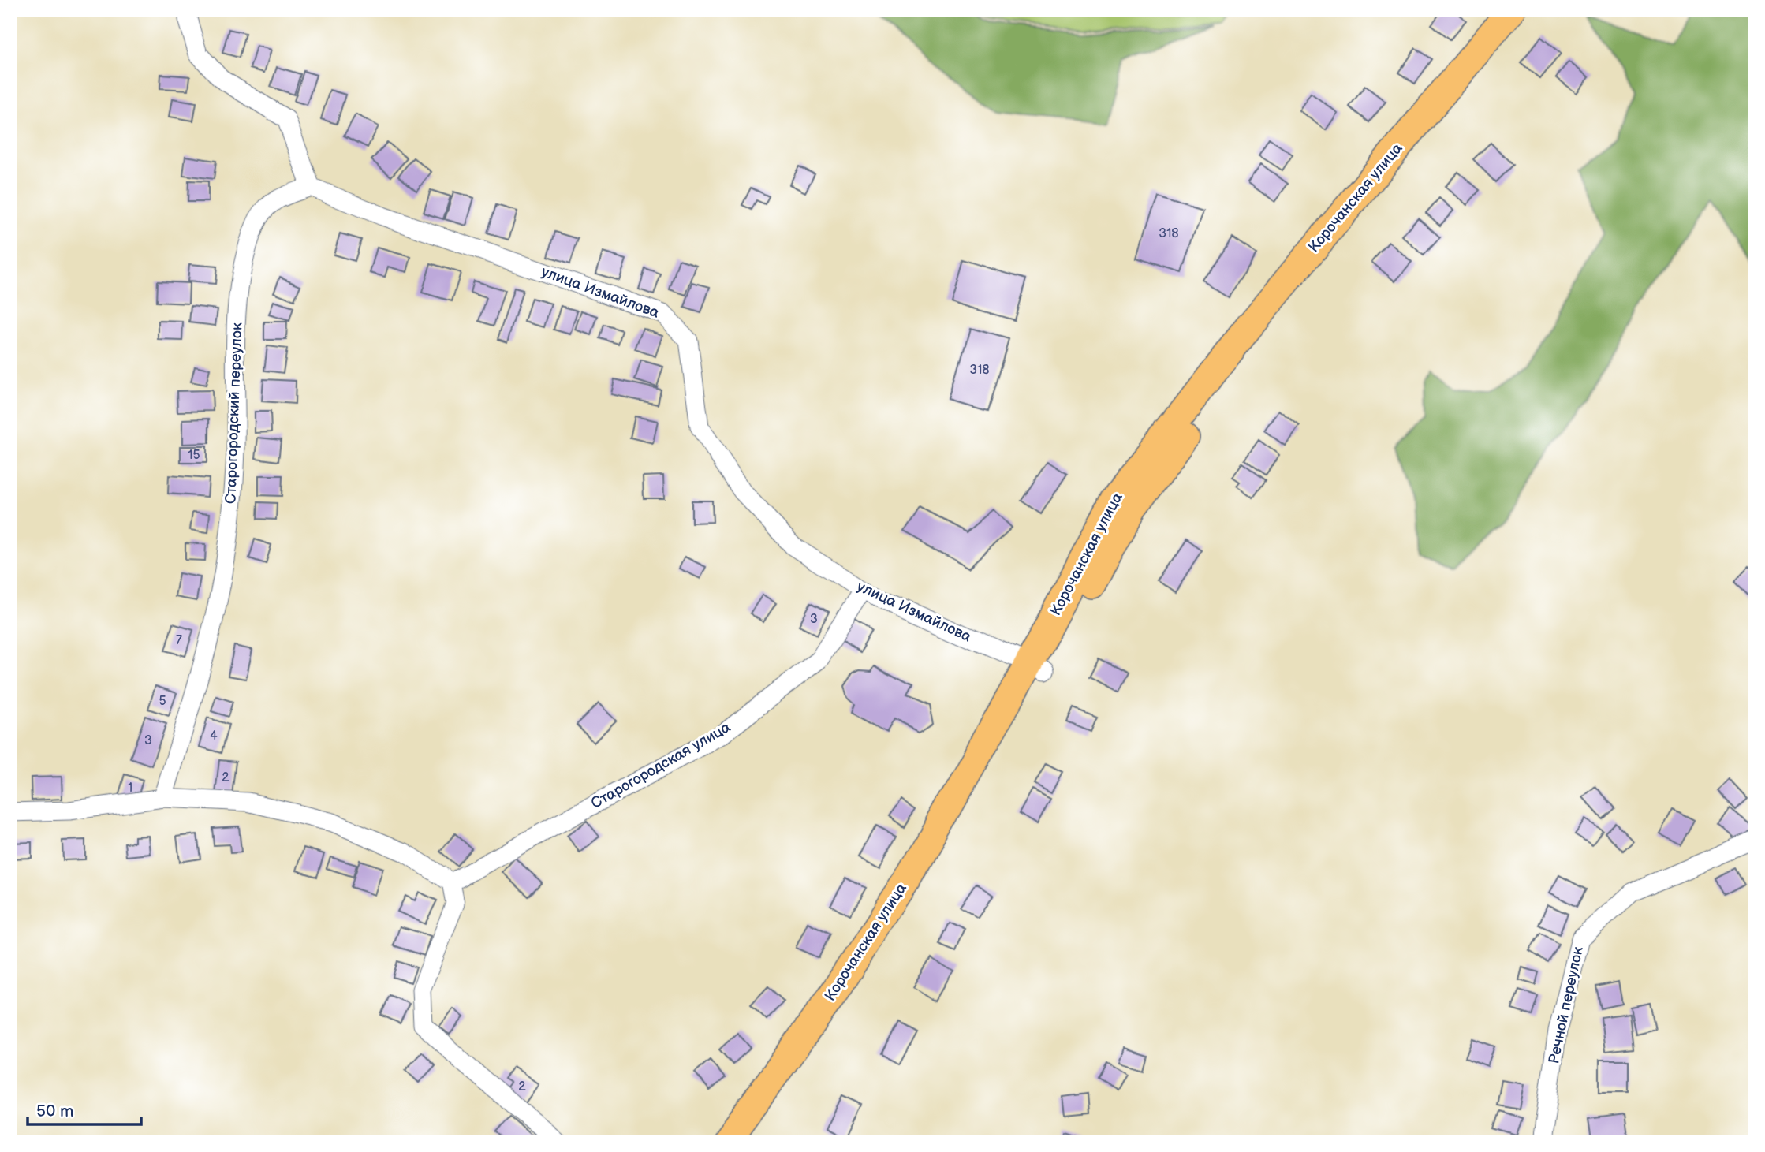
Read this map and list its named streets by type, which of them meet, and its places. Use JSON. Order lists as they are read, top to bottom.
{
  "streets": {
    "main road": ["Корочанская улица"],
    "street": [
      "улица Измайлова",
      "Старогородский переулок",
      "Старогородская улица",
      "Речной переулок"
    ]
  },
  "crossings": [
    ["Корочанская улица", "улица Измайлова"],
    ["улица Измайлова", "Старогородский переулок"],
    ["улица Измайлова", "Старогородская улица"]
  ],
  "house_numbers": [
    "318",
    "318",
    "15",
    "3",
    "7",
    "5",
    "4",
    "3",
    "2",
    "1",
    "2"
  ],
  "scale_bar": "50 m"
}
